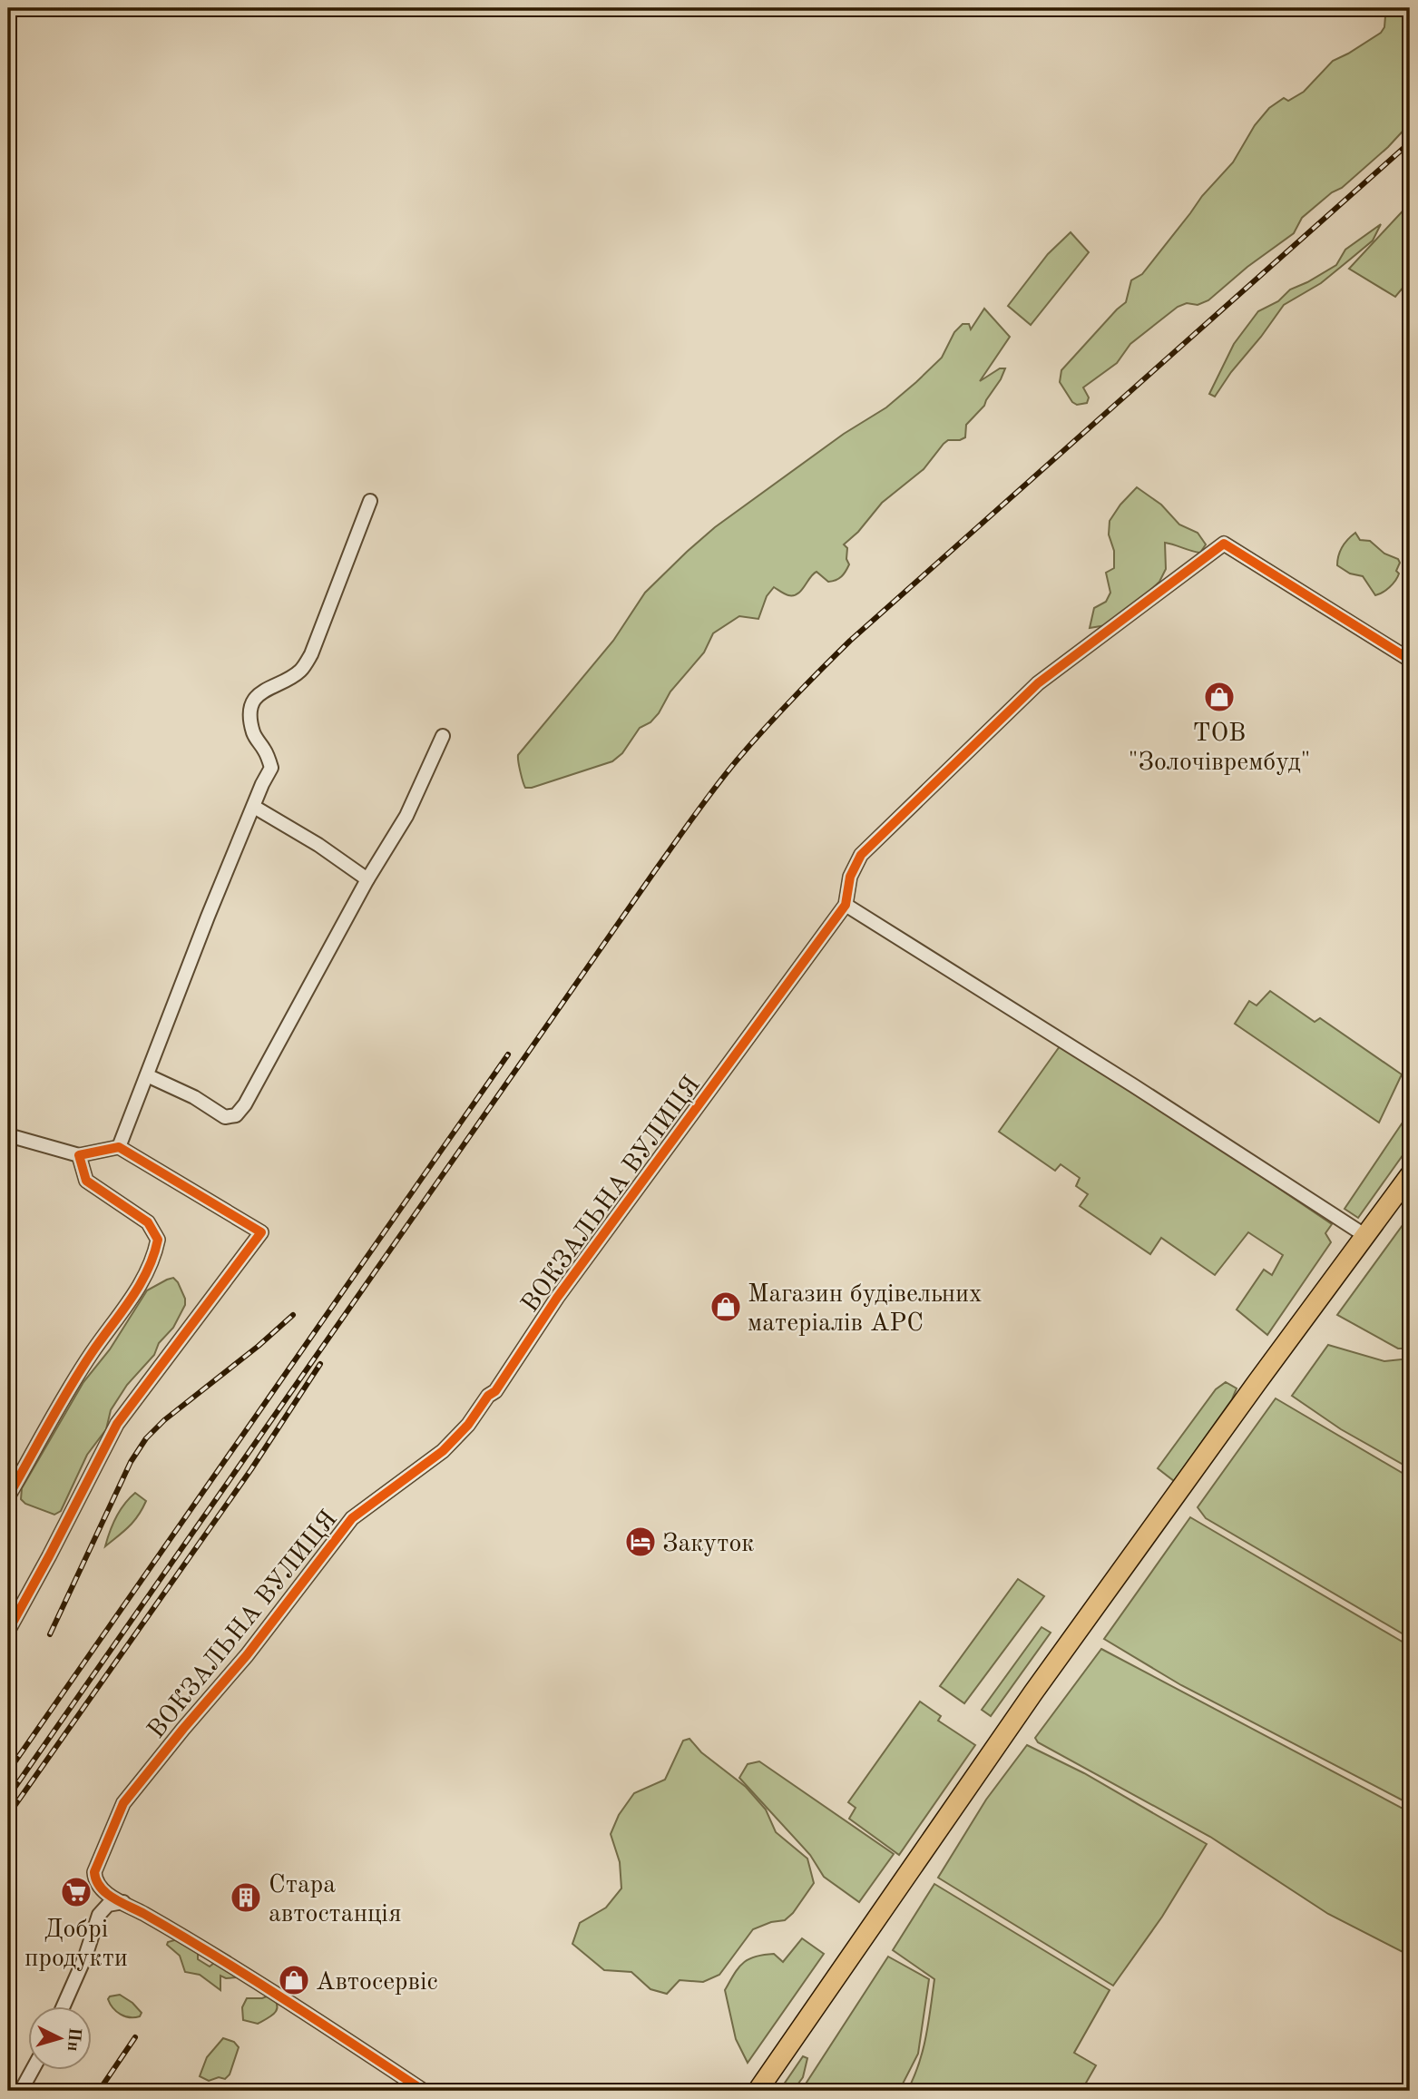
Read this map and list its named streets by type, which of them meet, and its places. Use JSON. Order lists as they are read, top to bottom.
{
  "streets": {
    "street": ["ВОКЗАЛЬНА ВУЛИЦЯ"]
  },
  "places": {
    "shop": ["ТОВ \"Золочіврембуд\"", "Магазин будівельних матеріалів APC", "Автосервіс"],
    "hotel": ["Закуток"],
    "supermarket": ["Добрі продукти"],
    "building": ["Стара автостанція"]
  },
  "north": "right"
}
